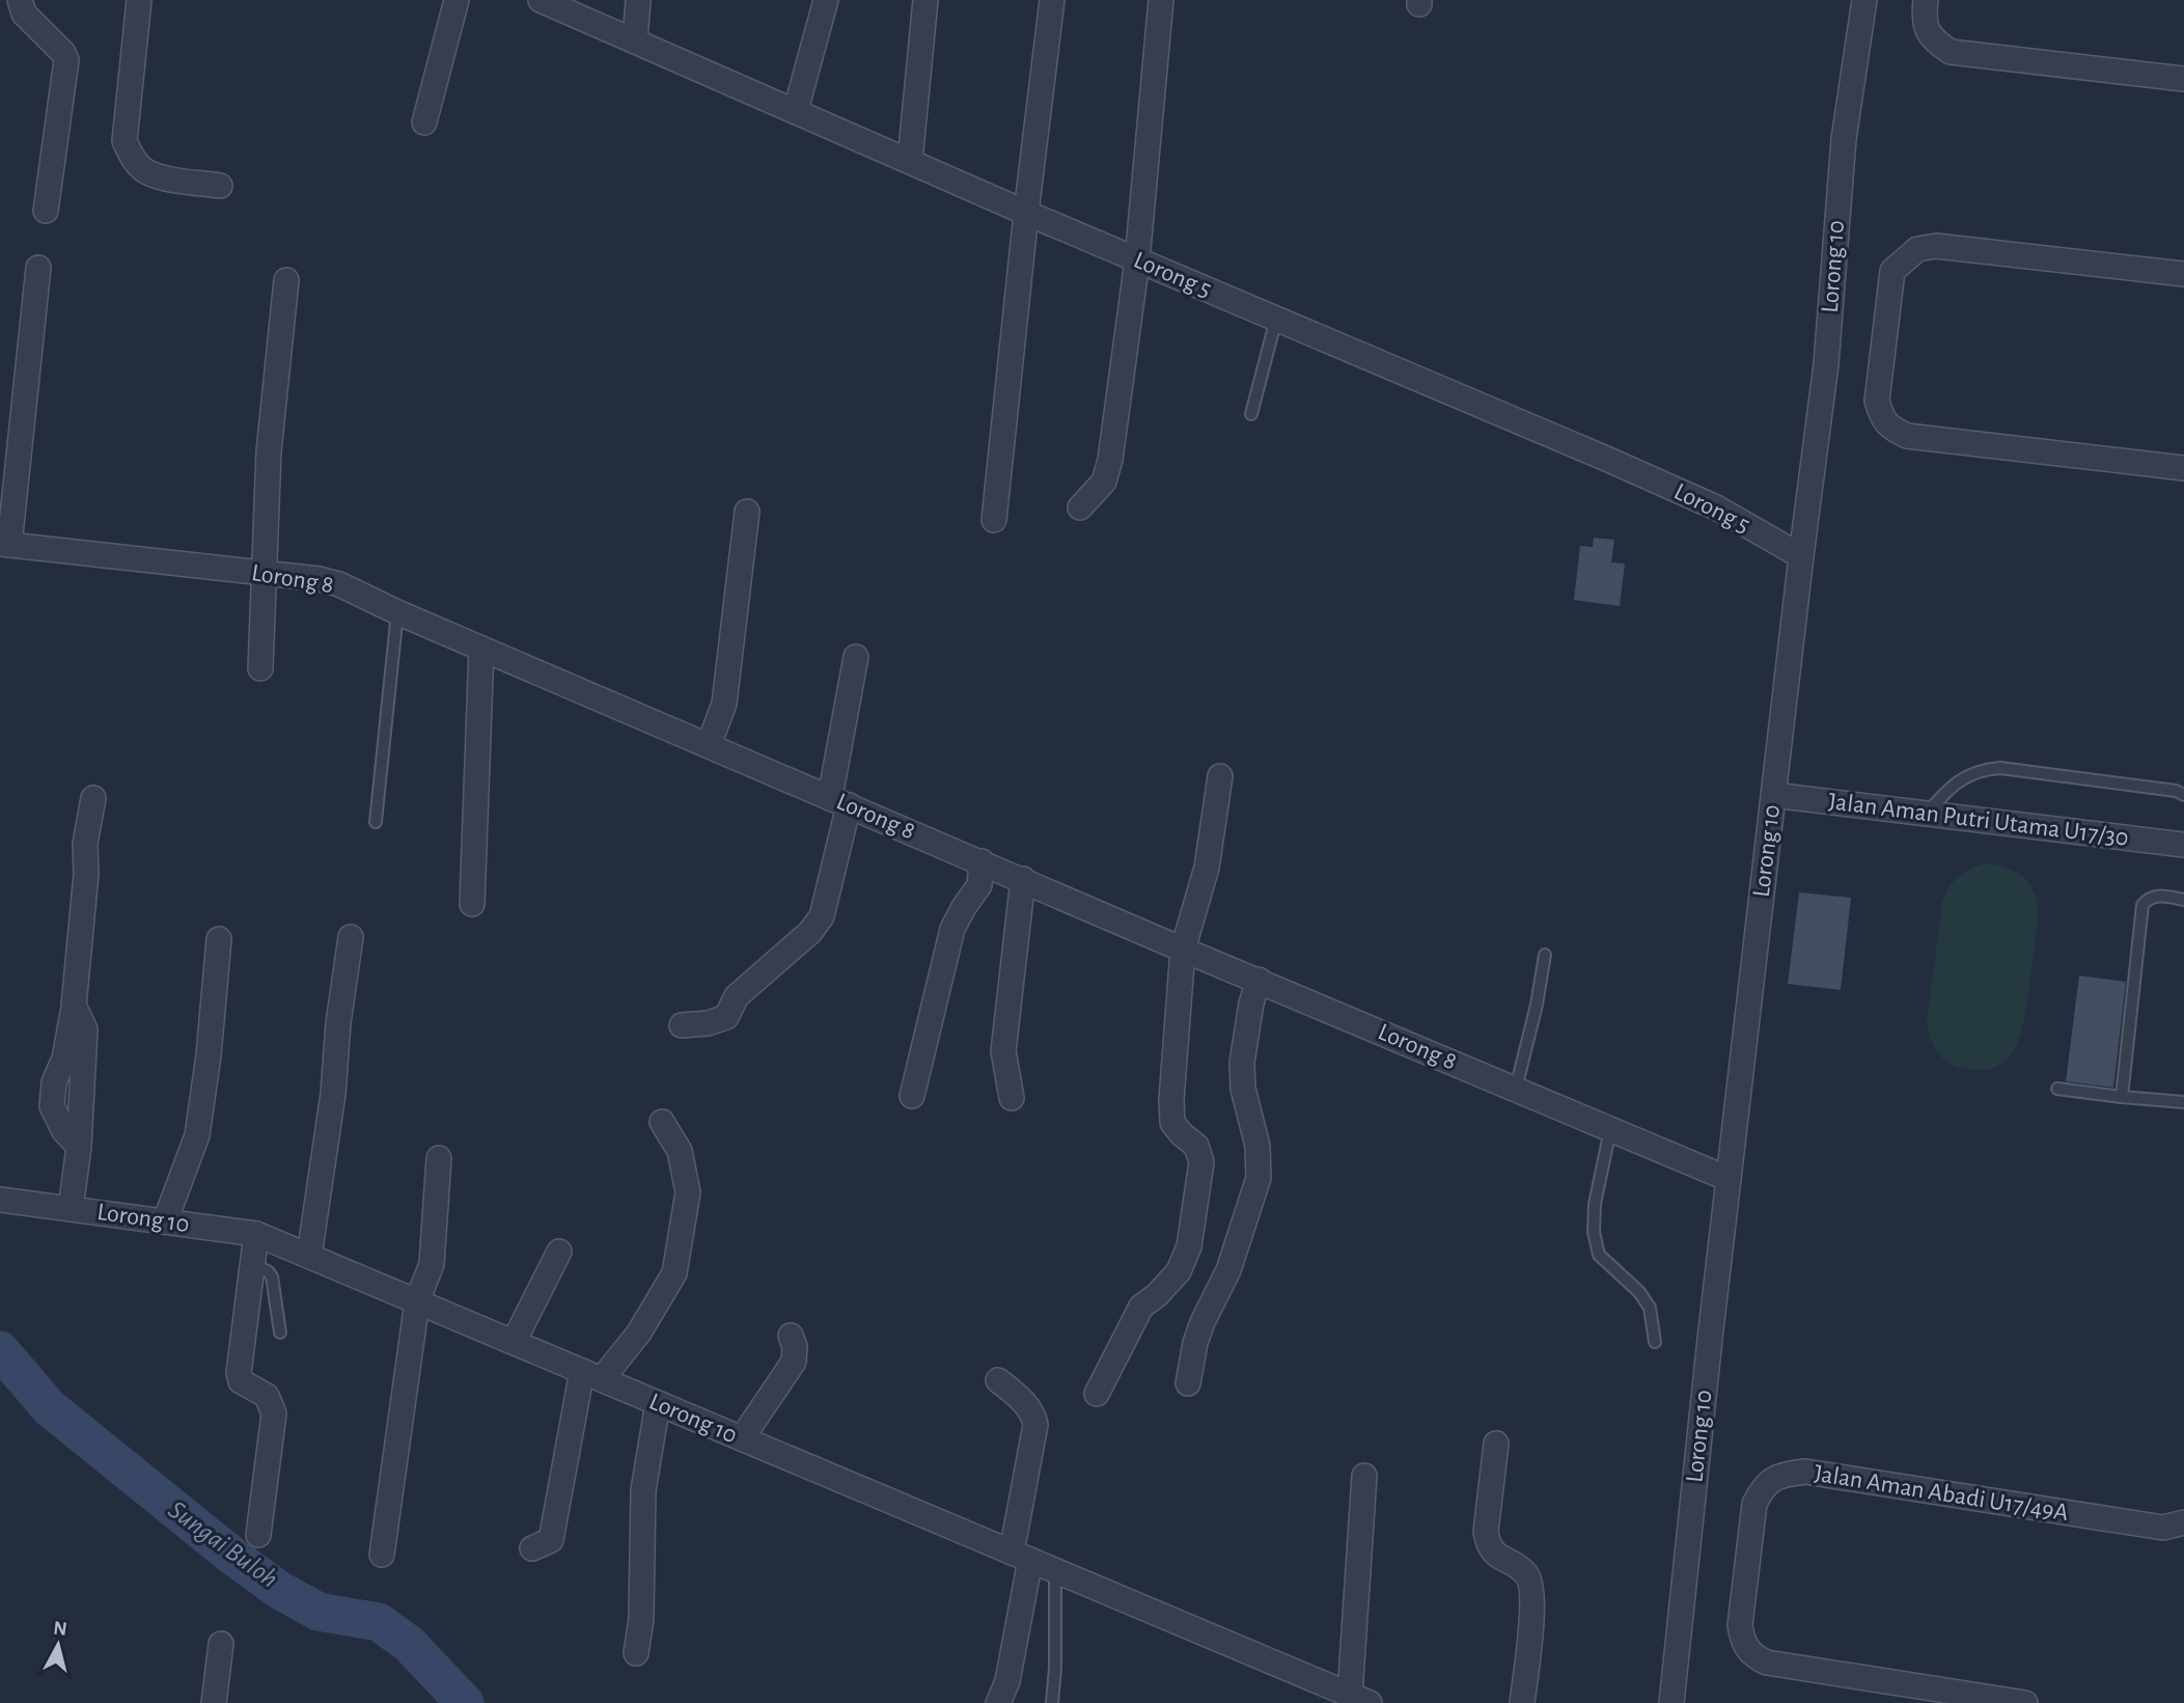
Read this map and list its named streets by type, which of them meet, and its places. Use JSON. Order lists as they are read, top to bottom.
{
  "streets": {
    "street": [
      "Lorong 10",
      "Lorong 5",
      "Lorong 8",
      "Jalan Aman Putri Utama U17/30",
      "Jalan Aman Abadi U17/49A"
    ]
  },
  "crossings": [
    ["Lorong 10", "Lorong 5"],
    ["Lorong 10", "Lorong 8"],
    ["Lorong 10", "Jalan Aman Putri Utama U17/30"]
  ],
  "water": ["Sungai Buloh"],
  "north": "top"
}
